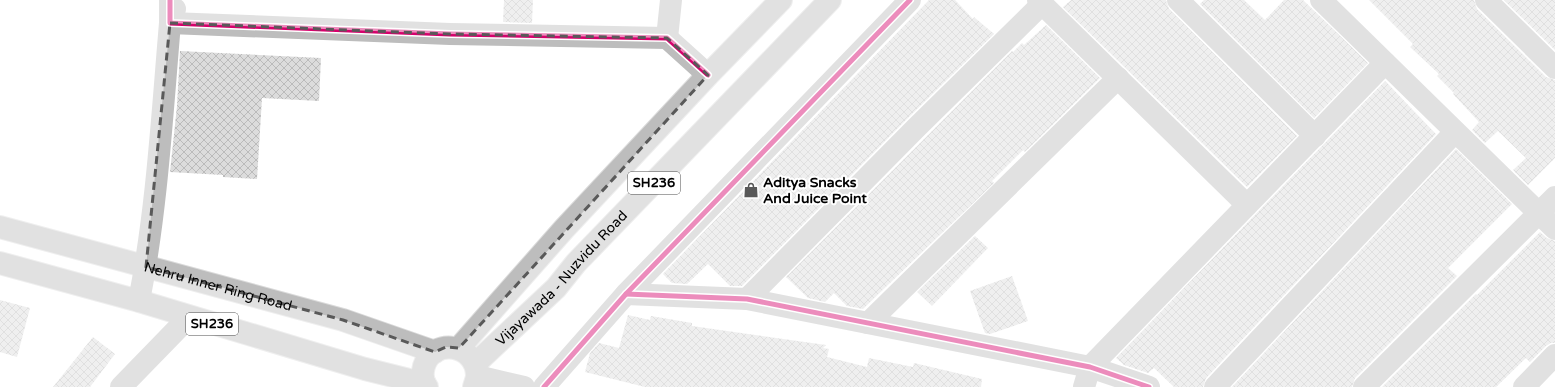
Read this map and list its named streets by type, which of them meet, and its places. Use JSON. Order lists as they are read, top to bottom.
{
  "streets": {
    "street": ["SH236", "Vijayawada - Nuzvidu Road", "Nehru Inner Ring Road"]
  },
  "crossings": [
    ["SH236", "Nehru Inner Ring Road"]
  ],
  "places": {
    "shop": ["Aditya Snacks And Juice Point"]
  }
}
